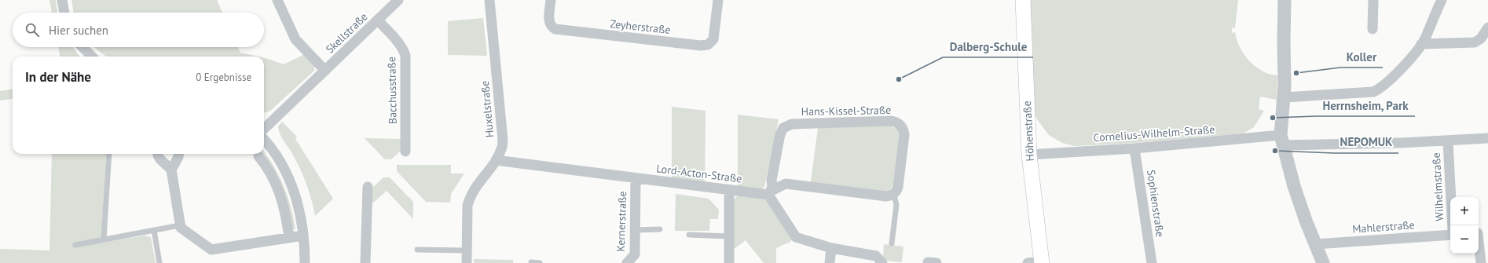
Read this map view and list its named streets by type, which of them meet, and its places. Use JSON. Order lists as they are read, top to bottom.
{
  "streets": {
    "main road": ["Höhenstraße"],
    "street": [
      "Zeyherstraße",
      "Skellstraße",
      "Bacchusstraße",
      "Huxelstraße",
      "Hans-Kissel-Straße",
      "Cornelius-Wilhelm-Straße",
      "Lord-Acton-Straße",
      "Wilhelmstraße",
      "Sophienstraße",
      "Kernerstraße",
      "Mahlerstraße"
    ]
  },
  "crossings": [
    ["Skellstraße", "Bacchusstraße"],
    ["Huxelstraße", "Lord-Acton-Straße"],
    ["Hans-Kissel-Straße", "Lord-Acton-Straße"],
    ["Höhenstraße", "Cornelius-Wilhelm-Straße"],
    ["Cornelius-Wilhelm-Straße", "Wilhelmstraße"],
    ["Cornelius-Wilhelm-Straße", "Sophienstraße"],
    ["Lord-Acton-Straße", "Kernerstraße"]
  ],
  "places": [
    "Koller",
    "Dalberg-Schule",
    "Herrnsheim, Park",
    "NEPOMUK"
  ],
  "page": {
    "search": "Hier suchen",
    "heading": ["In der Nähe", "0 Ergebnisse"],
    "map_buttons": ["+", "−"]
  }
}
